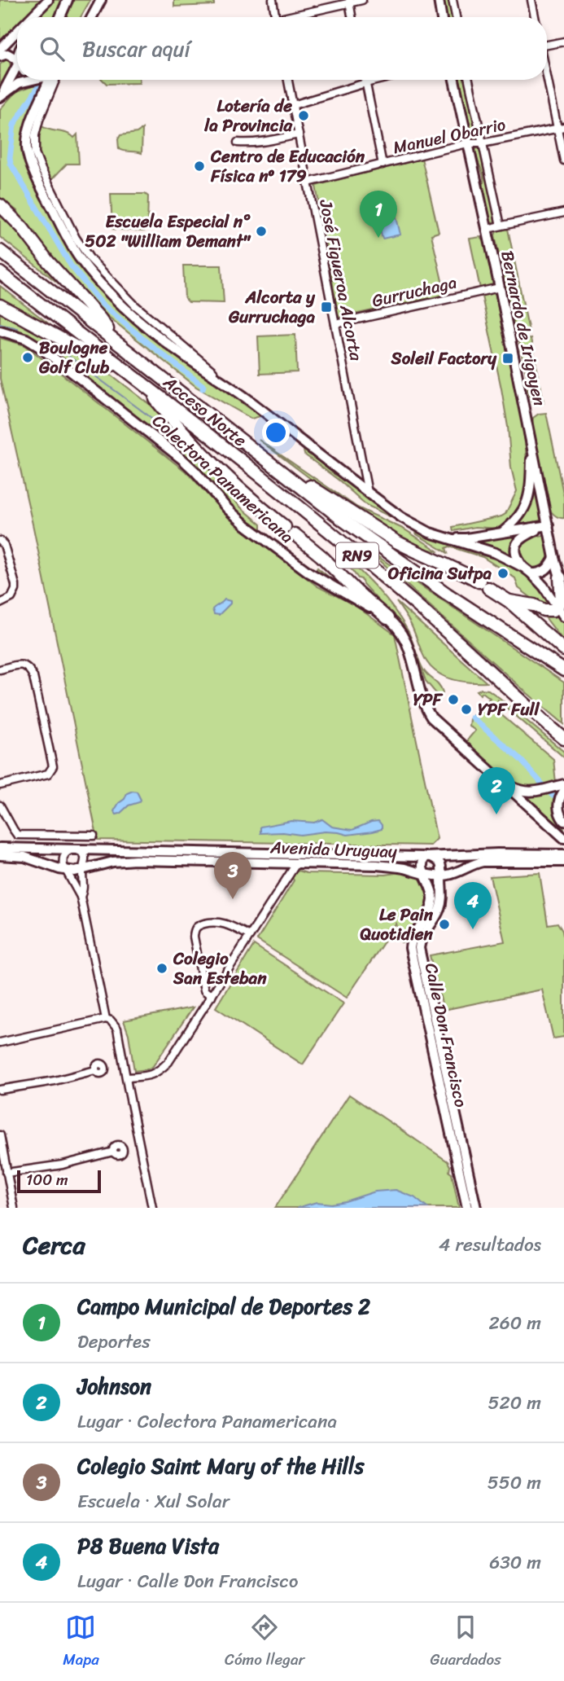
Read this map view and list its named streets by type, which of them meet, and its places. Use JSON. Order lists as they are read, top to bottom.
{
  "streets": {
    "highway": ["Acceso Norte", "RN9"],
    "street": [
      "Manuel Obarrio",
      "José Figueroa Alcorta",
      "Gurruchaga",
      "Bernardo de Irigoyen",
      "Colectora Panamericana",
      "Avenida Uruguay",
      "Calle Don Francisco"
    ]
  },
  "crossings": [
    ["Manuel Obarrio", "José Figueroa Alcorta"],
    ["Manuel Obarrio", "Bernardo de Irigoyen"],
    ["José Figueroa Alcorta", "Gurruchaga"],
    ["Gurruchaga", "Bernardo de Irigoyen"],
    ["Avenida Uruguay", "Calle Don Francisco"]
  ],
  "places": {
    "other": [
      "Lotería de la Provincia",
      "Centro de Educación Física nº 179",
      "Escuela Especial n° 502 \"William Demant\"",
      "Boulogne Golf Club",
      "Oficina Sutpa",
      "YPF",
      "YPF Full",
      "Le Pain Quotidien",
      "Colegio San Esteban"
    ],
    "transit": ["Alcorta y Gurruchaga", "Soleil Factory"]
  },
  "scale_bar": "100 m",
  "page": {
    "search": "Buscar aquí",
    "pins": [
      "1",
      "2",
      "3",
      "4"
    ],
    "scale": "100 m",
    "heading": ["Cerca", "4 resultados"],
    "list": [
      {
        "mark": "1",
        "name": "Campo Municipal de Deportes 2",
        "note": "Deportes",
        "value": "260 m"
      },
      {
        "mark": "2",
        "name": "Johnson",
        "note": "Lugar · Colectora Panamericana",
        "value": "520 m"
      },
      {
        "mark": "3",
        "name": "Colegio Saint Mary of the Hills",
        "note": "Escuela · Xul Solar",
        "value": "550 m"
      },
      {
        "mark": "4",
        "name": "P8 Buena Vista",
        "note": "Lugar · Calle Don Francisco",
        "value": "630 m"
      }
    ],
    "nav": ["Mapa", "Cómo llegar", "Guardados"]
  }
}
